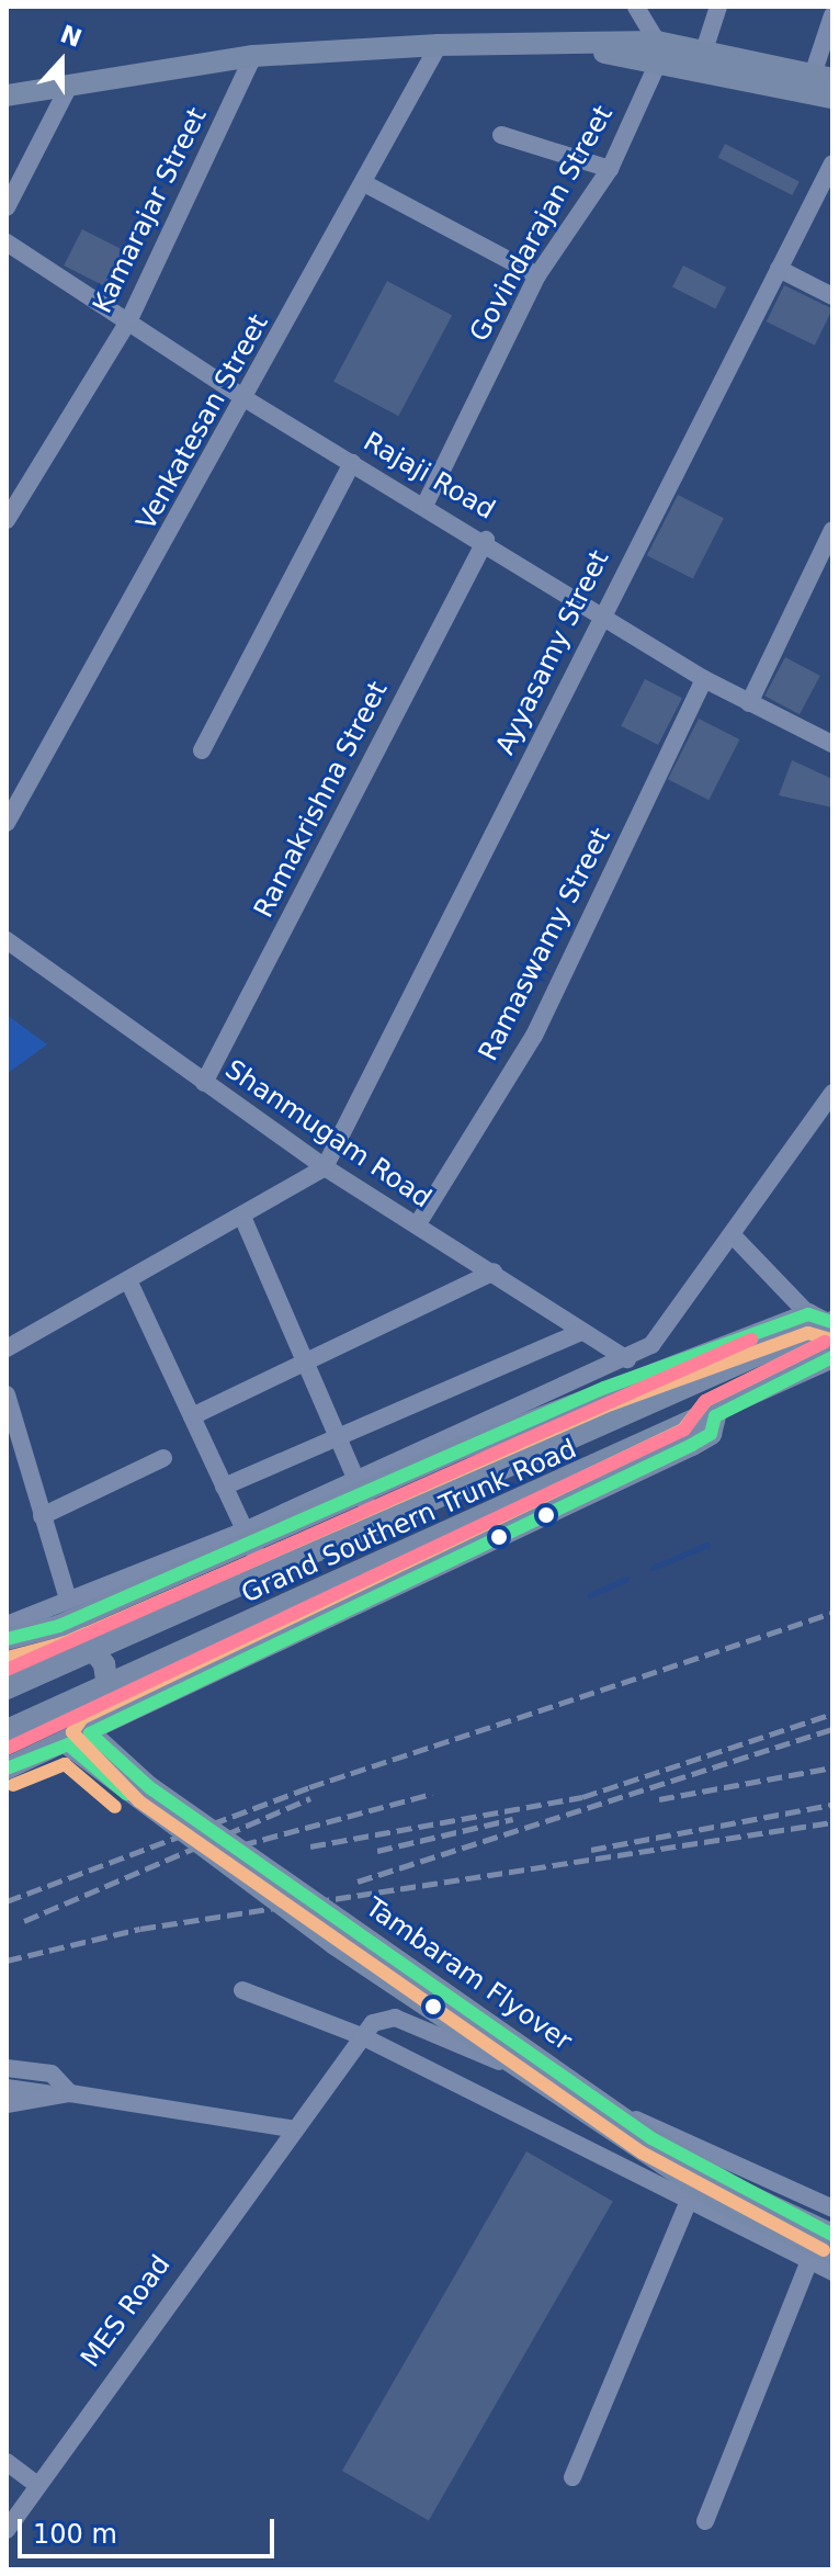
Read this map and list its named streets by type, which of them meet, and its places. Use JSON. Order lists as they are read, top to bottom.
{
  "streets": {
    "main road": ["Grand Southern Trunk Road", "Tambaram Flyover"],
    "street": [
      "Kamarajar Street",
      "Govindarajan Street",
      "Venkatesan Street",
      "Rajaji Road",
      "Ayyasamy Street",
      "Ramakrishna Street",
      "Ramaswamy Street",
      "Shanmugam Road",
      "MES Road"
    ]
  },
  "crossings": [
    ["Kamarajar Street", "Rajaji Road"],
    ["Govindarajan Street", "Rajaji Road"],
    ["Venkatesan Street", "Rajaji Road"],
    ["Rajaji Road", "Ayyasamy Street"],
    ["Rajaji Road", "Ramakrishna Street"],
    ["Rajaji Road", "Ramaswamy Street"],
    ["Ayyasamy Street", "Shanmugam Road"],
    ["Ramakrishna Street", "Shanmugam Road"],
    ["Ramaswamy Street", "Shanmugam Road"]
  ],
  "scale_bar": "100 m",
  "north": "top"
}
